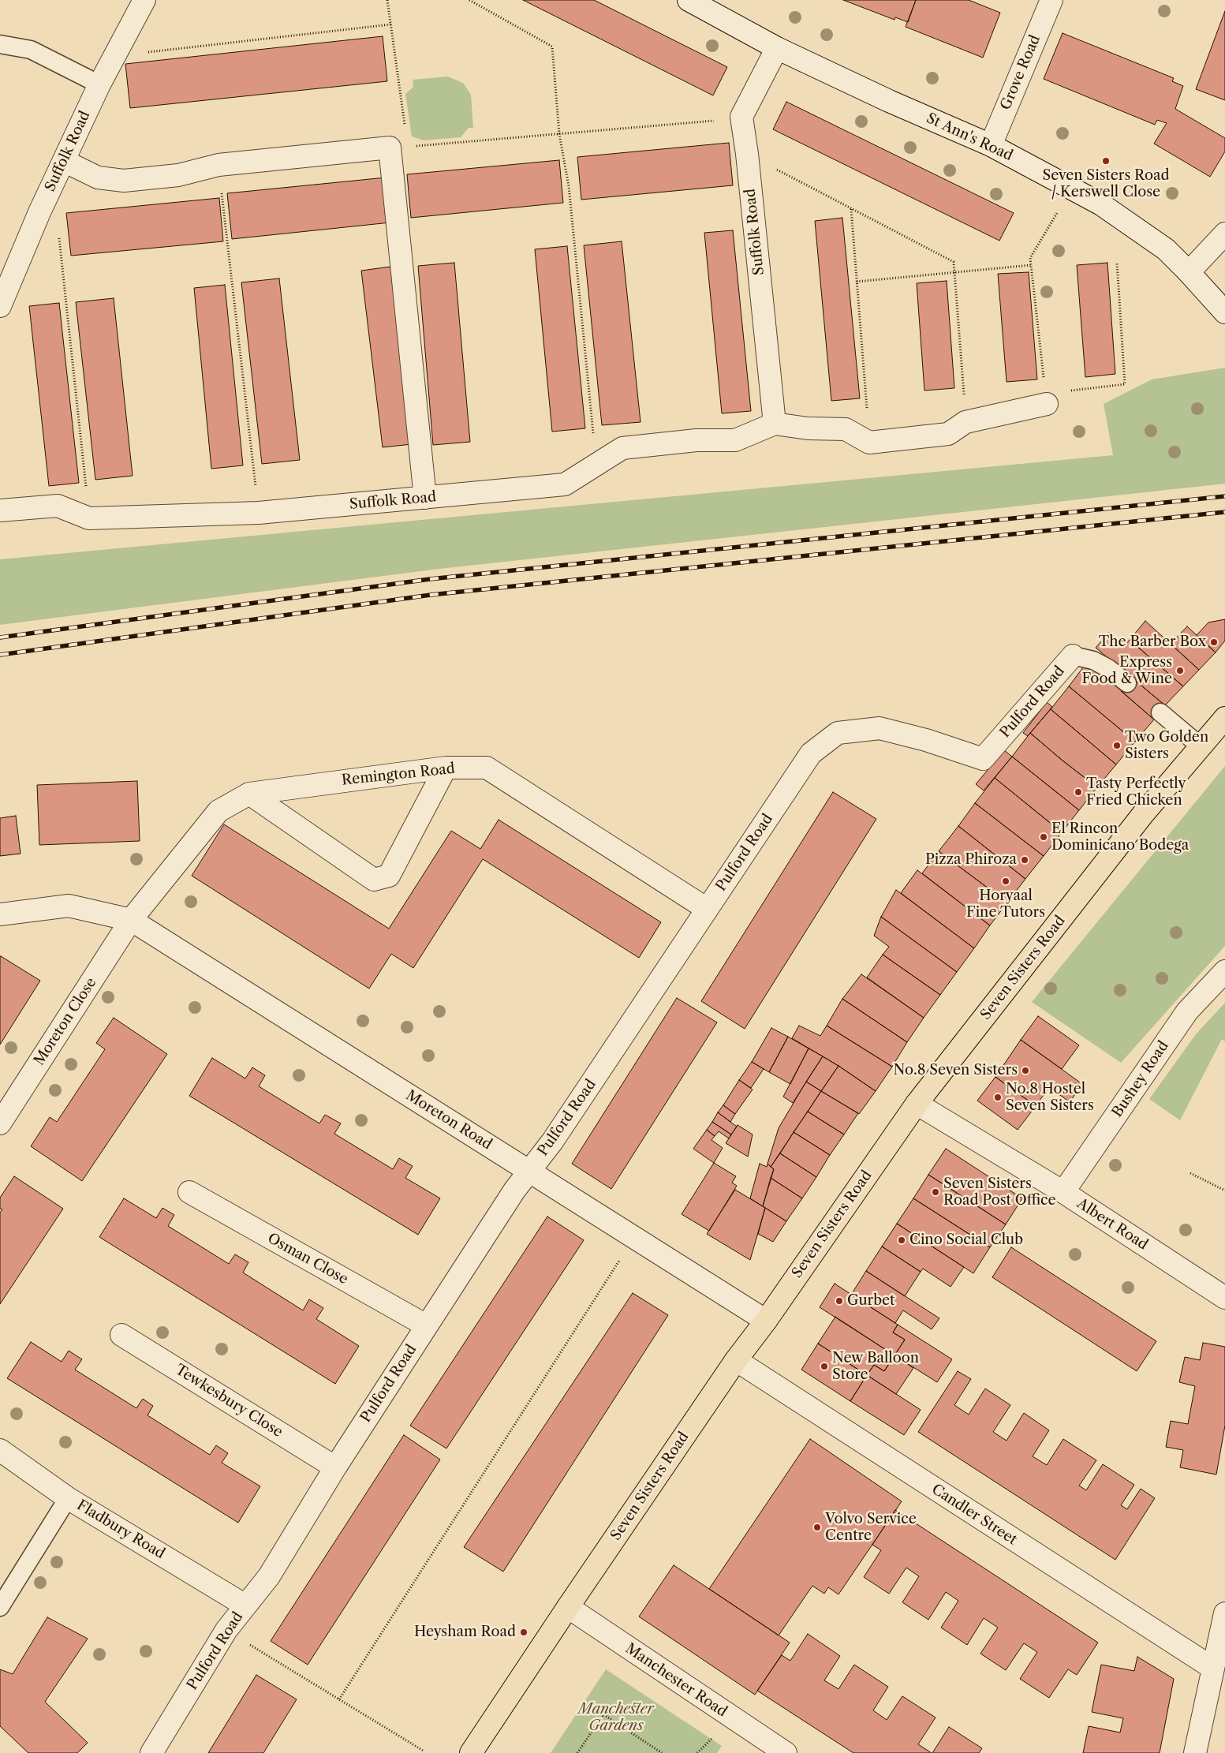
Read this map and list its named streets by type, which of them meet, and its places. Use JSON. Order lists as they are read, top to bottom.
{
  "streets": {
    "highway": ["Seven Sisters Road"],
    "street": [
      "Grove Road",
      "St Ann's Road",
      "Suffolk Road",
      "Pulford Road",
      "Remington Road",
      "Moreton Close",
      "Bushey Road",
      "Moreton Road",
      "Albert Road",
      "Osman Close",
      "Tewkesbury Close",
      "Candler Street",
      "Fladbury Road",
      "Manchester Road"
    ]
  },
  "crossings": [
    ["Grove Road", "St Ann's Road"],
    ["Pulford Road", "Remington Road"],
    ["Pulford Road", "Moreton Road"],
    ["Pulford Road", "Osman Close"],
    ["Pulford Road", "Tewkesbury Close"],
    ["Pulford Road", "Fladbury Road"],
    ["Remington Road", "Moreton Close"],
    ["Remington Road", "Moreton Road"],
    ["Seven Sisters Road", "Moreton Road"],
    ["Seven Sisters Road", "Albert Road"],
    ["Seven Sisters Road", "Candler Street"],
    ["Seven Sisters Road", "Manchester Road"],
    ["Moreton Close", "Moreton Road"],
    ["Bushey Road", "Albert Road"]
  ],
  "parks": ["Manchester Gardens"],
  "places": [
    "Seven Sisters Road / Kerswell Close",
    "The Barber Box",
    "Express Food & Wine",
    "Two Golden Sisters",
    "Tasty Perfectly Fried Chicken",
    "El Rincon Dominicano Bodega",
    "Pizza Phiroza",
    "Horyaal Fine Tutors",
    "No.8 Seven Sisters",
    "No.8 Hostel Seven Sisters",
    "Seven Sisters Road Post Office",
    "Cino Social Club",
    "Gurbet",
    "New Balloon Store",
    "Volvo Service Centre",
    "Heysham Road"
  ]
}
